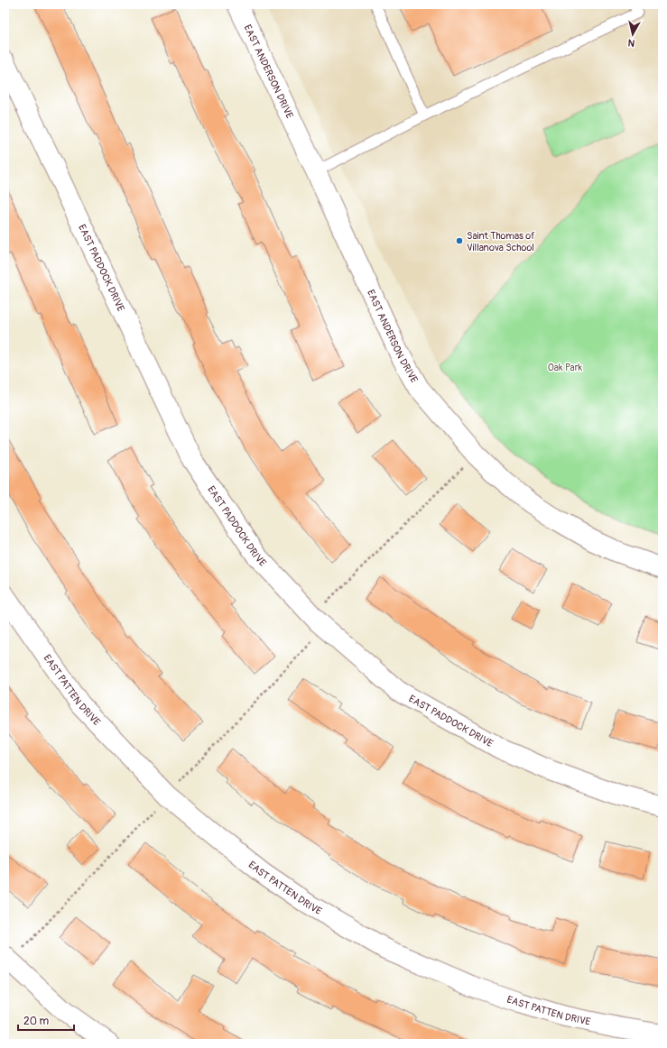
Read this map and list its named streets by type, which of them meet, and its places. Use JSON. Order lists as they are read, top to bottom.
{
  "streets": {
    "street": ["EAST ANDERSON DRIVE", "EAST PADDOCK DRIVE", "EAST PATTEN DRIVE"]
  },
  "parks": ["Oak Park"],
  "places": ["Saint Thomas of Villanova School"],
  "scale_bar": "20 m",
  "north": "bottom"
}
